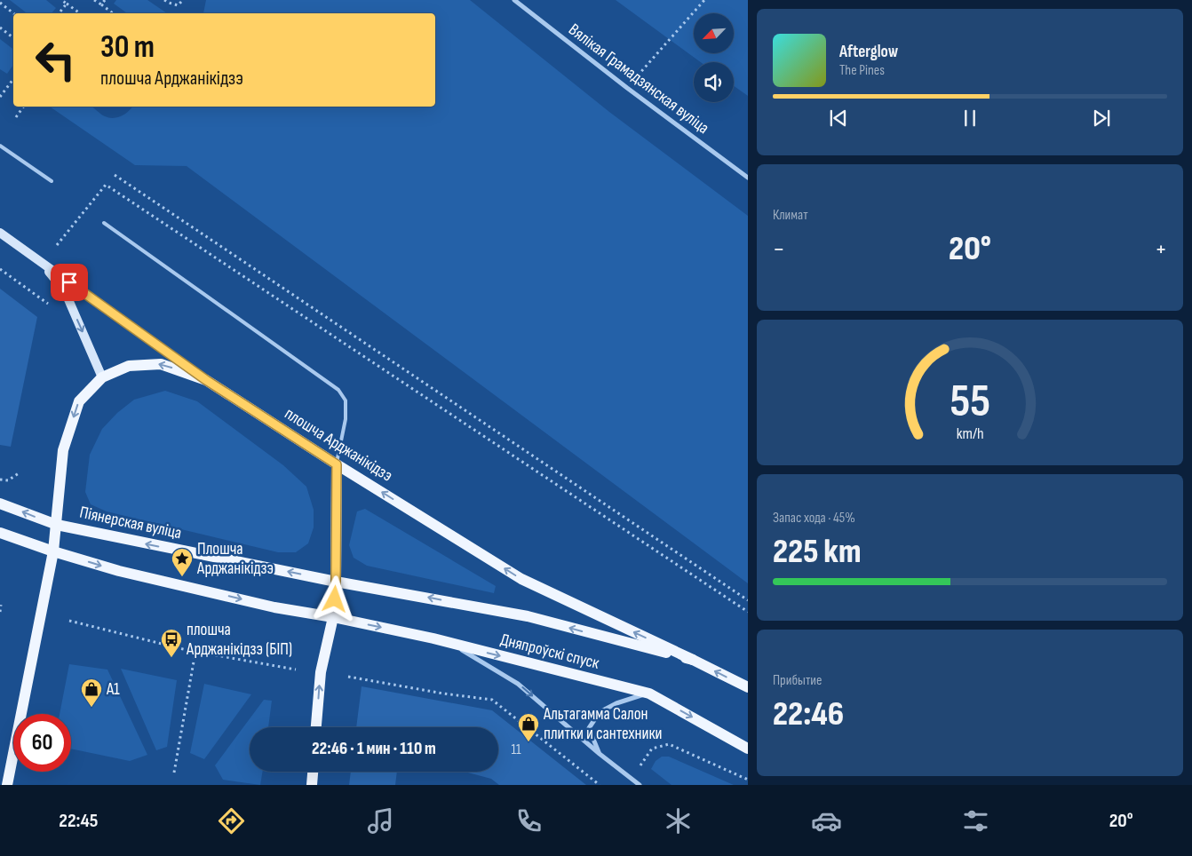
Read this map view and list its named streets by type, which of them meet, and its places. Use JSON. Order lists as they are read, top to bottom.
{
  "streets": {
    "main road": ["плошча Арджанікідзэ", "Піянерская вуліца", "Дняпроўскі спуск"],
    "street": ["Вялікая Грамадзянская вуліца"]
  },
  "crossings": [
    ["плошча Арджанікідзэ", "Піянерская вуліца"],
    ["плошча Арджанікідзэ", "Дняпроўскі спуск"],
    ["Піянерская вуліца", "Дняпроўскі спуск"]
  ],
  "places": {
    "place": ["Плошча Арджанікідзэ"],
    "bus stop": ["плошча Арджанікідзэ (БІП)"],
    "shop": ["A1", "Альтагамма Салон плитки и сантехники"]
  },
  "house_numbers": ["11"],
  "north": "bottom left",
  "page": {
    "turn": ["30 m", "плошча Арджанікідзэ"],
    "song": ["Afterglow", "The Pines"],
    "tile": [
      "Климат",
      ["Запас хода · 45%", "225 km"],
      ["Прибытие", "22:46"]
    ],
    "heat": ["−", "20°", "+"],
    "limit": "60",
    "trip": "22:46 · 1 мин · 110 m",
    "tabs": ["22:45", "20°"],
    "gauge": ["55", "km/h"]
  }
}
